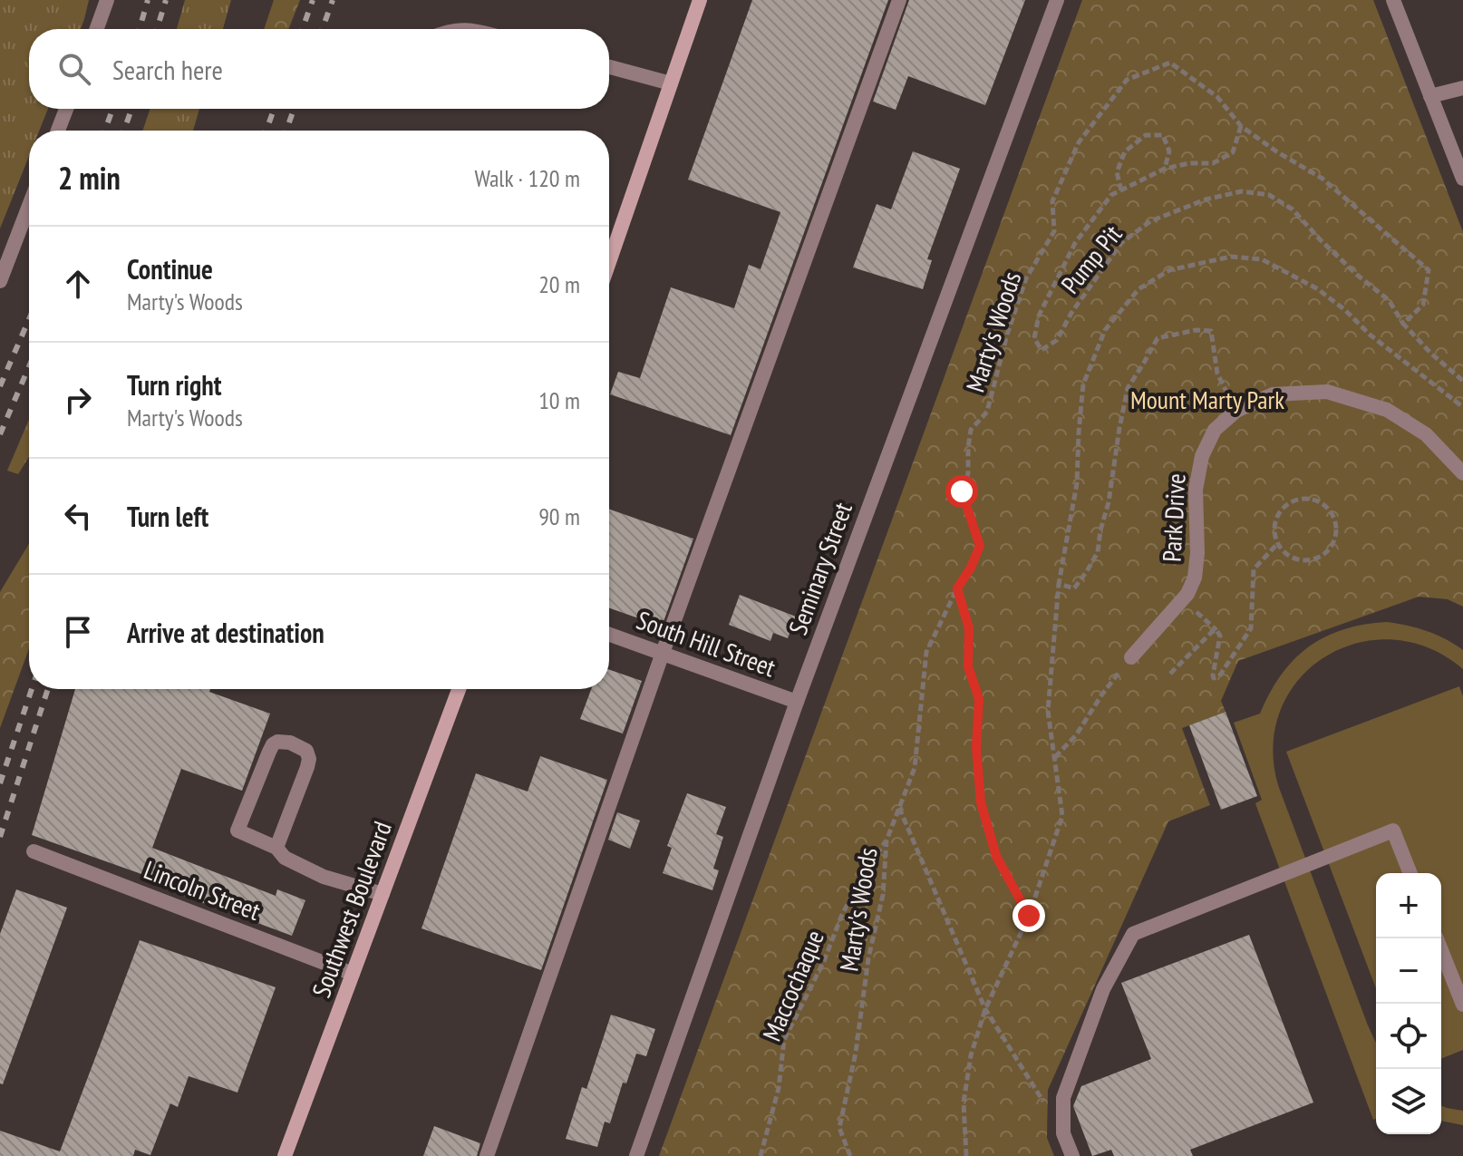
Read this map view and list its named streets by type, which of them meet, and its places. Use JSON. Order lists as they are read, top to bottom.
{
  "streets": {
    "main road": ["Southwest Boulevard"],
    "street": [
      "Park Drive",
      "Seminary Street",
      "South Hill Street",
      "Lincoln Street"
    ],
    "path": ["Pump Pit", "Marty's Woods", "Maccochaque"]
  },
  "crossings": [
    ["Pump Pit", "Marty's Woods"],
    ["Marty's Woods", "Maccochaque"],
    ["Seminary Street", "South Hill Street"],
    ["Lincoln Street", "Southwest Boulevard"]
  ],
  "parks": ["Mount Marty Park"],
  "page": {
    "search": "Search here",
    "heading": ["2 min", "Walk · 120 m"],
    "list": [
      ["Continue", "Marty's Woods", "20 m"],
      ["Turn right", "Marty's Woods", "10 m"],
      ["Turn left", "90 m"],
      "Arrive at destination"
    ],
    "map_buttons": ["+", "−"]
  }
}
